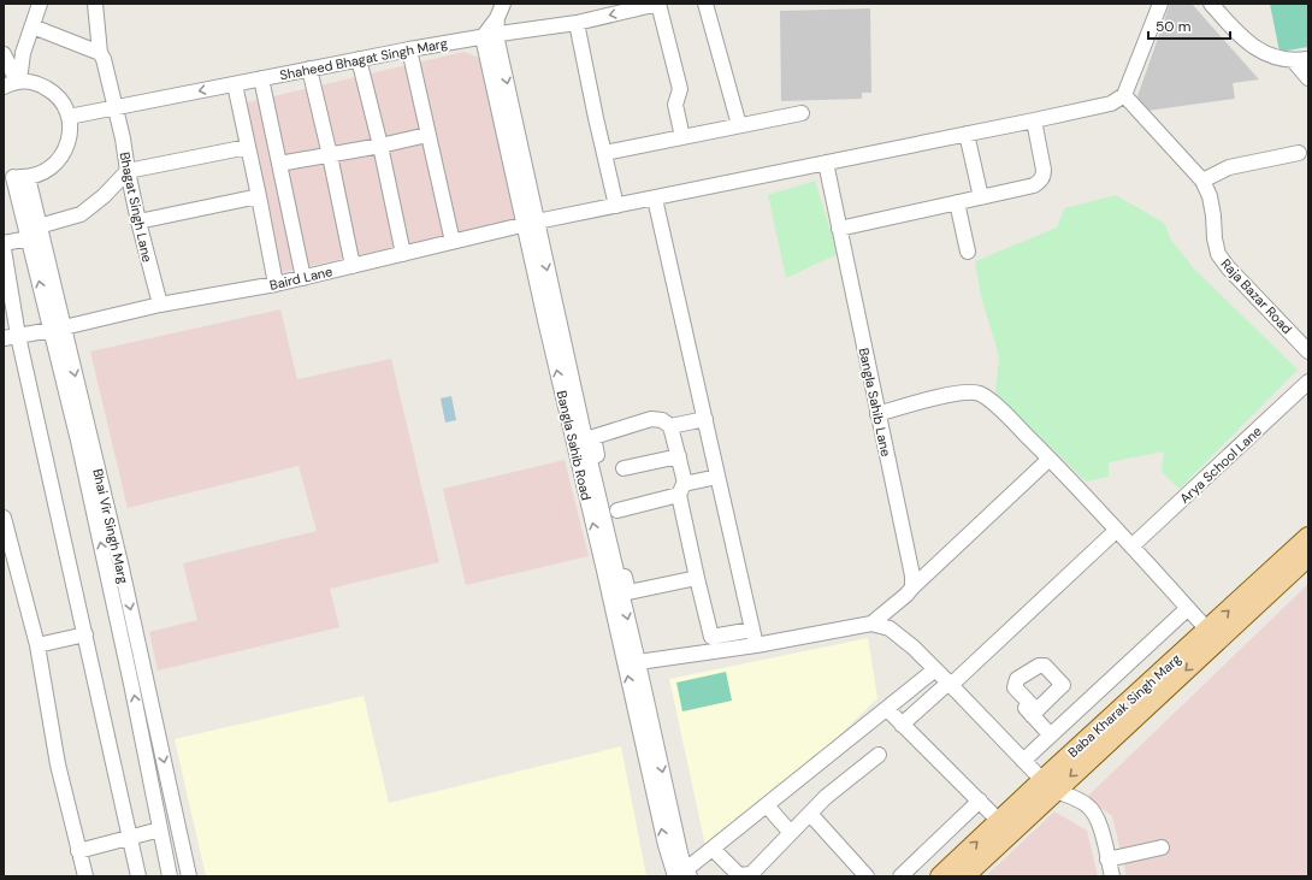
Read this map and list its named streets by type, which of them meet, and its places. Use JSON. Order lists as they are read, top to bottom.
{
  "streets": {
    "main road": ["Baba Kharak Singh Marg"],
    "street": [
      "Shaheed Bhagat Singh Marg",
      "Bhagat Singh Lane",
      "Baird Lane",
      "Raja Bazar Road",
      "Bangla Sahib Lane",
      "Bangla Sahib Road",
      "Arya School Lane",
      "Bhai Vir Singh Marg"
    ]
  },
  "crossings": [
    ["Shaheed Bhagat Singh Marg", "Bhagat Singh Lane"],
    ["Shaheed Bhagat Singh Marg", "Bangla Sahib Road"],
    ["Bhagat Singh Lane", "Baird Lane"],
    ["Baird Lane", "Raja Bazar Road"],
    ["Baird Lane", "Bangla Sahib Lane"],
    ["Baird Lane", "Bangla Sahib Road"],
    ["Baird Lane", "Bhai Vir Singh Marg"]
  ],
  "scale_bar": "50 m"
}
